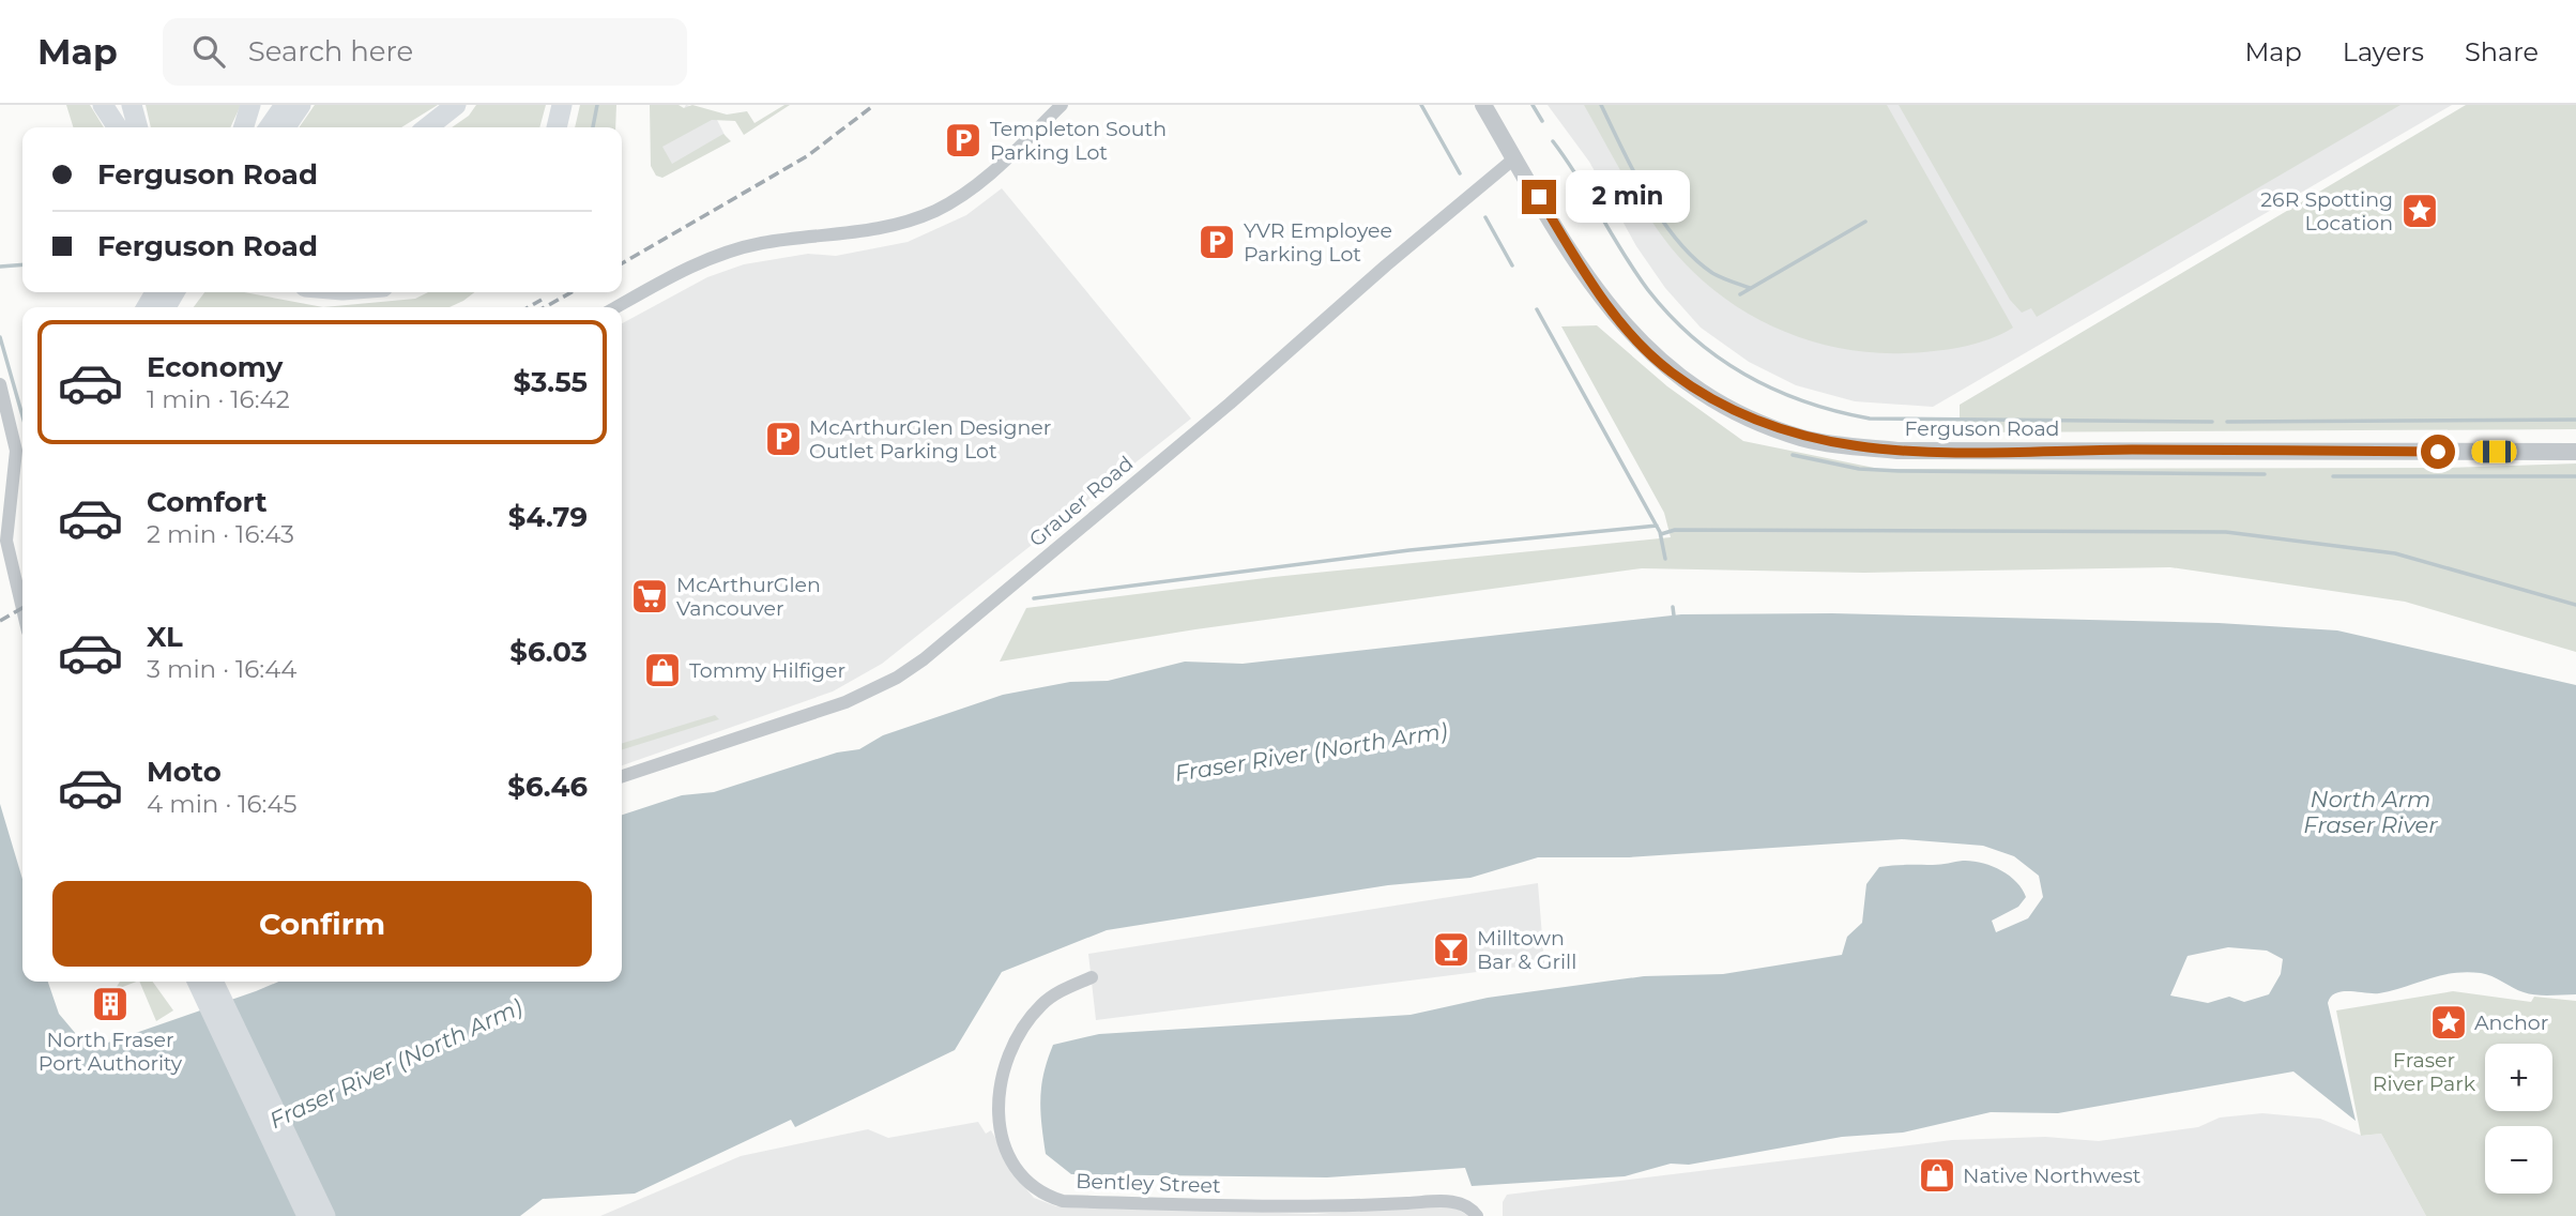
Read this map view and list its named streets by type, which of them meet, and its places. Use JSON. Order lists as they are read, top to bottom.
{
  "streets": {
    "street": ["Ferguson Road", "Grauer Road", "Bentley Street"]
  },
  "crossings": [
    ["Ferguson Road", "Grauer Road"]
  ],
  "water": ["Fraser River (North Arm)", "North Arm Fraser River"],
  "parks": ["Fraser River Park"],
  "places": {
    "parking": ["Templeton South Parking Lot", "YVR Employee Parking Lot", "McArthurGlen Designer Outlet Parking Lot"],
    "place": ["26R Spotting Location", "Anchor"],
    "supermarket": ["McArthurGlen Vancouver"],
    "shop": ["Tommy Hilfiger", "Native Northwest"],
    "bar": ["Milltown Bar & Grill"],
    "building": ["North Fraser Port Authority"]
  },
  "page": {
    "header": "Map",
    "search": "Search here",
    "nav": ["Map", "Layers", "Share"],
    "banner": ["Ferguson Road", "Ferguson Road"],
    "bubble": "2 min",
    "list": [
      {
        "name": "Economy",
        "note": "1 min · 16:42",
        "value": "$3.55"
      },
      {
        "name": "Comfort",
        "note": "2 min · 16:43",
        "value": "$4.79"
      },
      {
        "name": "XL",
        "note": "3 min · 16:44",
        "value": "$6.03"
      },
      {
        "name": "Moto",
        "note": "4 min · 16:45",
        "value": "$6.46"
      }
    ],
    "buttons": "Confirm",
    "map_buttons": ["+", "−"]
  }
}
